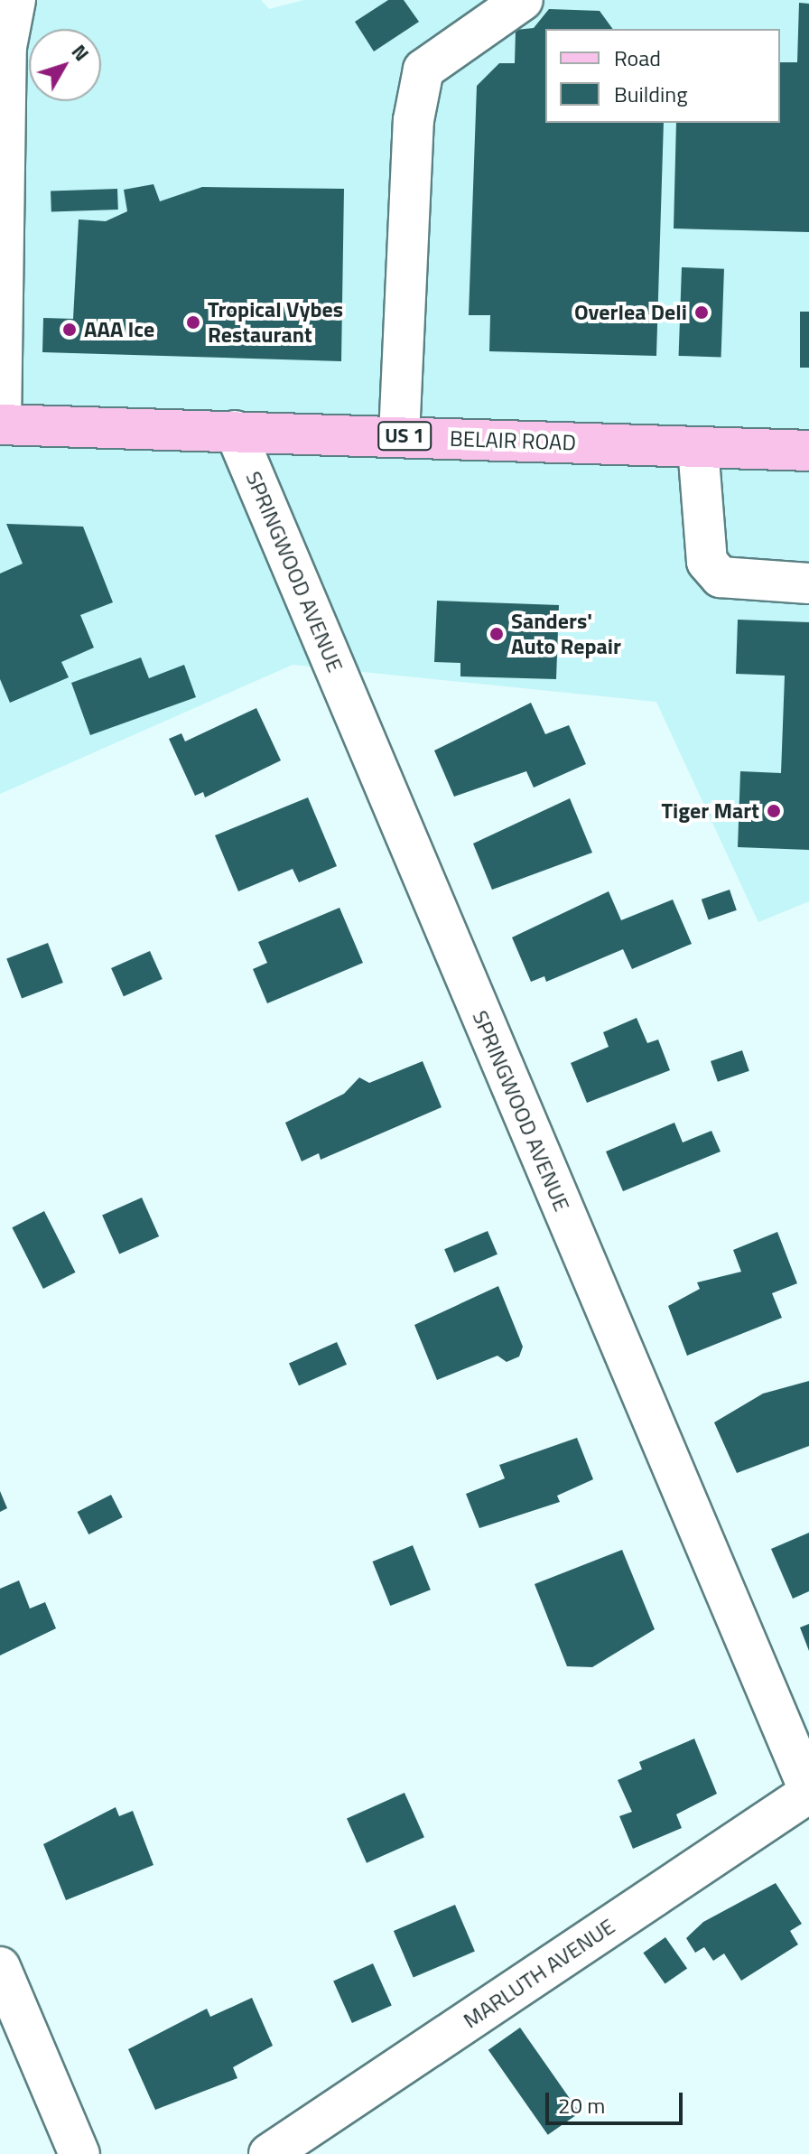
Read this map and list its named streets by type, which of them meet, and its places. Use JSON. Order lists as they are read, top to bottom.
{
  "streets": {
    "main road": ["US 1", "BELAIR ROAD"],
    "street": ["SPRINGWOOD AVENUE", "MARLUTH AVENUE"]
  },
  "crossings": [
    ["BELAIR ROAD", "SPRINGWOOD AVENUE"],
    ["SPRINGWOOD AVENUE", "MARLUTH AVENUE"]
  ],
  "places": [
    "Overlea Deli",
    "Tropical Vybes Restaurant",
    "AAA Ice",
    "Sanders' Auto Repair",
    "Tiger Mart"
  ],
  "legend": ["Road", "Building"],
  "scale_bar": "20 m",
  "north": "top right"
}
